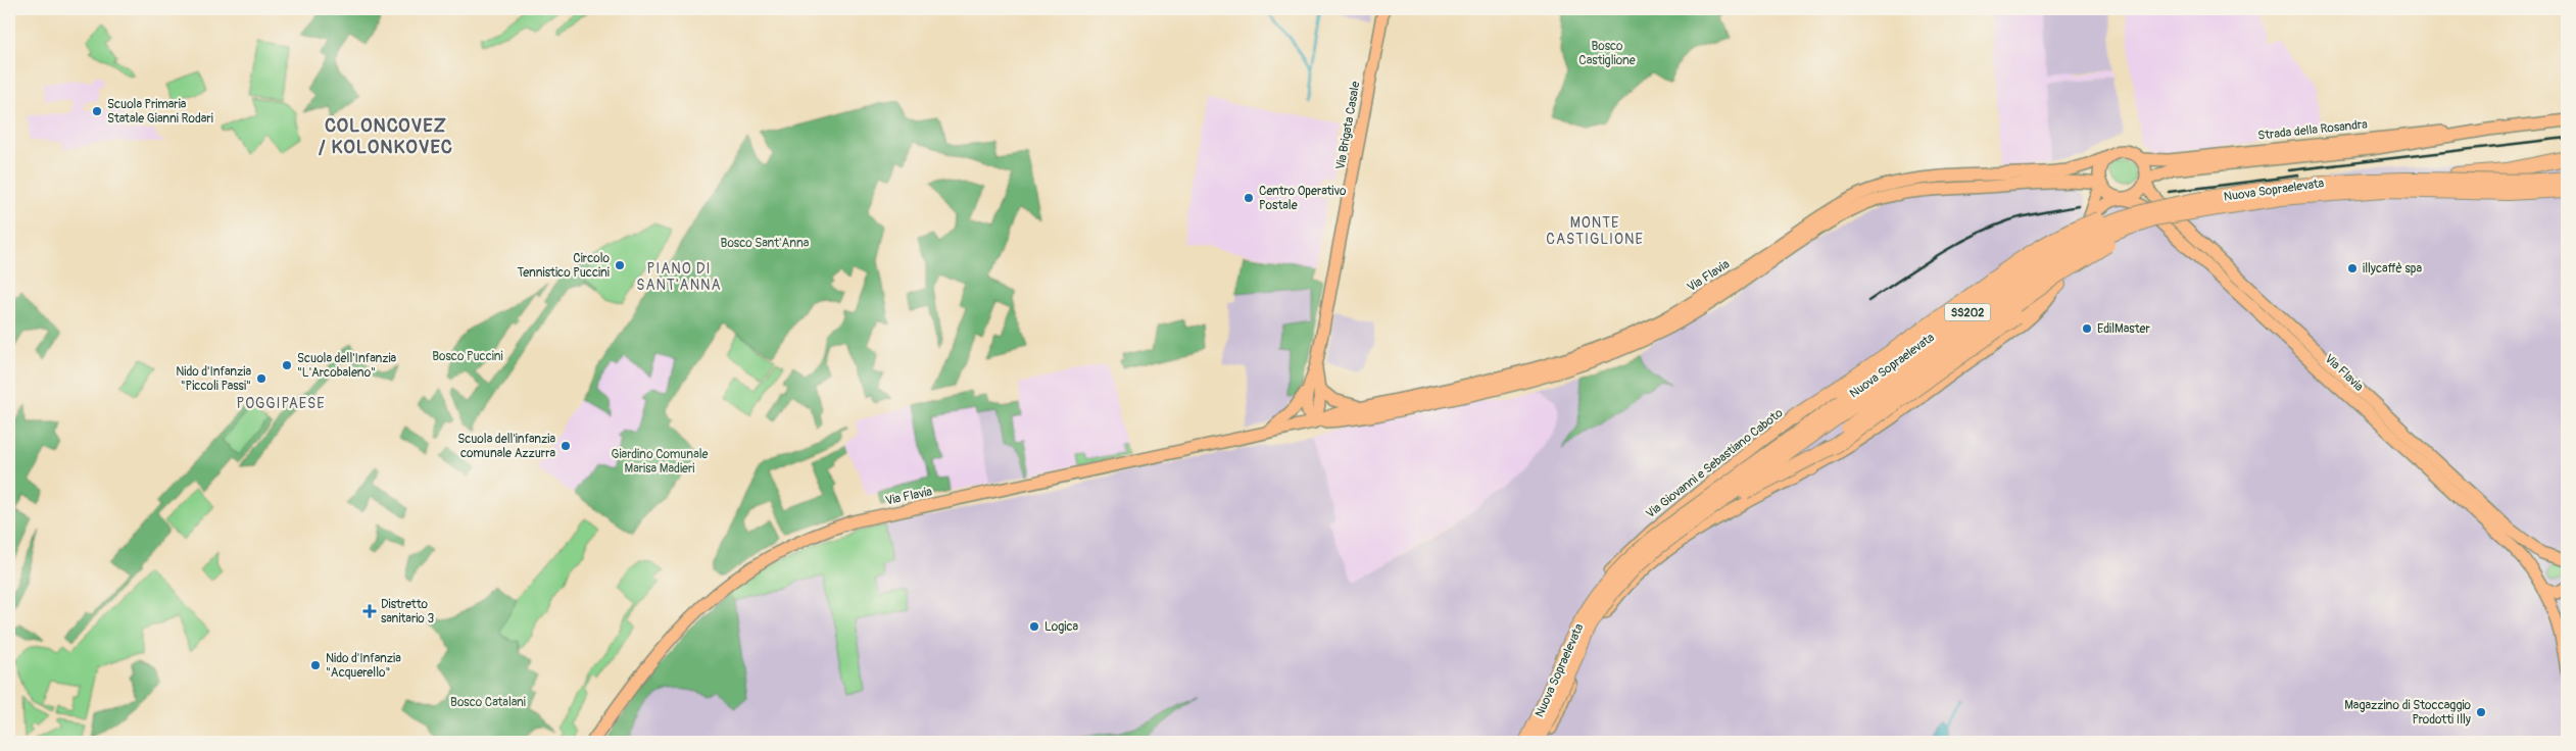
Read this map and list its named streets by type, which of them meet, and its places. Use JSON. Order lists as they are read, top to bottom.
{
  "streets": {
    "highway": ["Nuova Sopraelevata", "SS202"],
    "main road": [
      "Via Brigata Casale",
      "Strada della Rosandra",
      "Via Flavia",
      "Via Giovanni e Sebastiano Caboto"
    ]
  },
  "crossings": [
    ["Via Brigata Casale", "Via Flavia"],
    ["Strada della Rosandra", "Via Flavia"]
  ],
  "districts": [
    "COLONCOVEZ / KOLONKOVEC",
    "MONTE CASTIGLIONE",
    "PIANO DI SANT'ANNA",
    "POGGIPAESE"
  ],
  "parks": [
    "Bosco Castiglione",
    "Bosco Sant'Anna",
    "Bosco Puccini",
    "Giardino Comunale Marisa Madieri",
    "Bosco Catalani"
  ],
  "places": {
    "other": [
      "Scuola Primaria Statale Gianni Rodari",
      "Centro Operativo Postale",
      "Circolo Tennistico Puccini",
      "illycaffè spa",
      "EdilMaster",
      "Scuola dell'Infanzia \"L'Arcobaleno\"",
      "Nido d'Infanzia \"Piccoli Passi\"",
      "Scuola dell'infanzia comunale Azzurra",
      "Logica",
      "Nido d'Infanzia \"Acquerello\"",
      "Magazzino di Stoccaggio Prodotti Illy"
    ],
    "health": ["Distretto sanitario 3"]
  }
}
